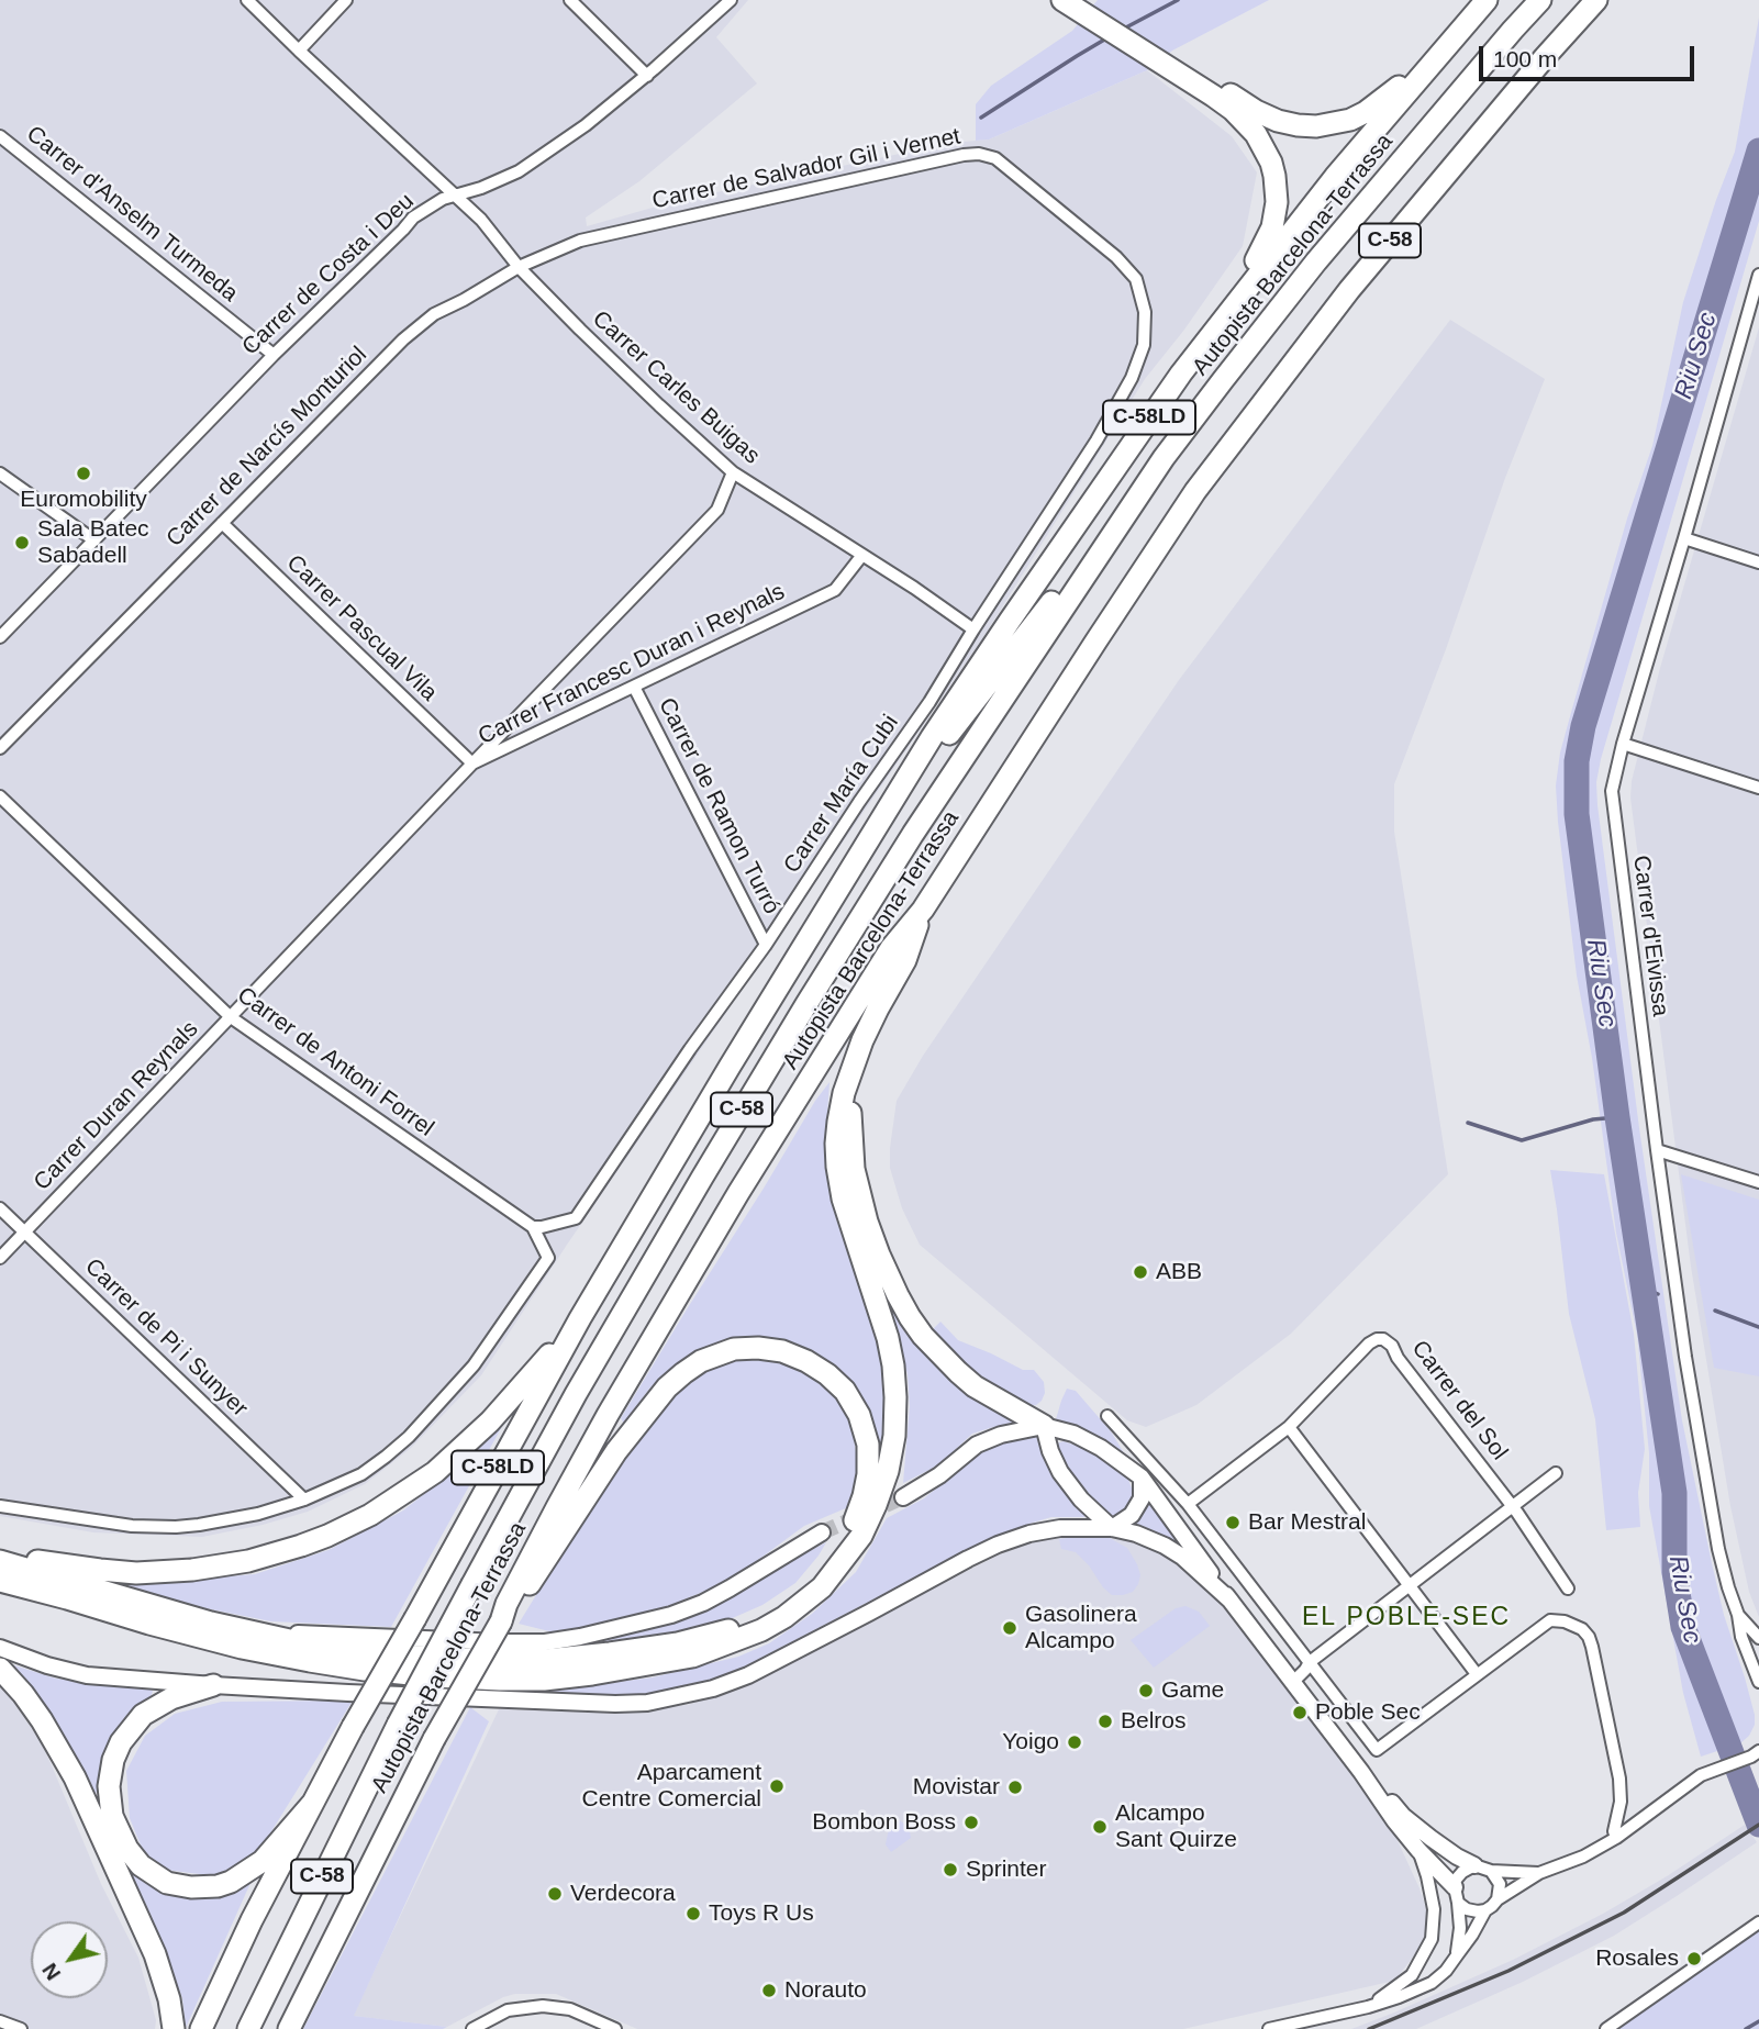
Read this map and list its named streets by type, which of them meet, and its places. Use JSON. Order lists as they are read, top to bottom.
{
  "streets": {
    "highway": ["C-58", "Autopista Barcelona-Terrassa", "C-58LD"],
    "street": [
      "Carrer de Salvador Gil i Vernet",
      "Carrer d'Anselm Turmeda",
      "Carrer de Costa i Deu",
      "Carrer Carles Buigas",
      "Carrer de Narcís Monturiol",
      "Carrer Pascual Vila",
      "Carrer Francesc Duran i Reynals",
      "Carrer María Cubi",
      "Carrer de Ramon Turró",
      "Carrer d'Eivissa",
      "Carrer de Antoni Forrel",
      "Carrer Duran Reynals",
      "Carrer de Pi i Sunyer",
      "Carrer del Sol"
    ]
  },
  "crossings": [
    ["Carrer de Salvador Gil i Vernet", "Carrer Carles Buigas"],
    ["Carrer de Salvador Gil i Vernet", "Carrer de Narcís Monturiol"],
    ["Carrer de Salvador Gil i Vernet", "Carrer María Cubi"],
    ["Carrer d'Anselm Turmeda", "Carrer de Costa i Deu"],
    ["Carrer de Costa i Deu", "Carrer Carles Buigas"],
    ["Carrer Carles Buigas", "Carrer de Narcís Monturiol"],
    ["Carrer Carles Buigas", "Carrer Francesc Duran i Reynals"],
    ["Carrer Carles Buigas", "Carrer María Cubi"],
    ["Carrer de Narcís Monturiol", "Carrer Pascual Vila"],
    ["Carrer Pascual Vila", "Carrer Francesc Duran i Reynals"],
    ["Carrer Francesc Duran i Reynals", "Carrer de Ramon Turró"],
    ["Carrer Francesc Duran i Reynals", "Carrer de Antoni Forrel"],
    ["Carrer Francesc Duran i Reynals", "Carrer Duran Reynals"],
    ["Carrer María Cubi", "Carrer de Ramon Turró"],
    ["Carrer María Cubi", "Carrer de Antoni Forrel"],
    ["Carrer de Antoni Forrel", "Carrer Duran Reynals"],
    ["Carrer de Antoni Forrel", "Carrer de Pi i Sunyer"],
    ["Carrer Duran Reynals", "Carrer de Pi i Sunyer"]
  ],
  "districts": ["EL POBLE-SEC"],
  "water": ["Riu Sec"],
  "places": [
    "Euromobility",
    "Sala Batec Sabadell",
    "ABB",
    "Bar Mestral",
    "Gasolinera Alcampo",
    "Game",
    "Poble Sec",
    "Belros",
    "Yoigo",
    "Aparcament Centre Comercial",
    "Movistar",
    "Bombon Boss",
    "Alcampo Sant Quirze",
    "Sprinter",
    "Verdecora",
    "Toys R Us",
    "Rosales",
    "Norauto"
  ],
  "scale_bar": "100 m",
  "north": "bottom left"
}
